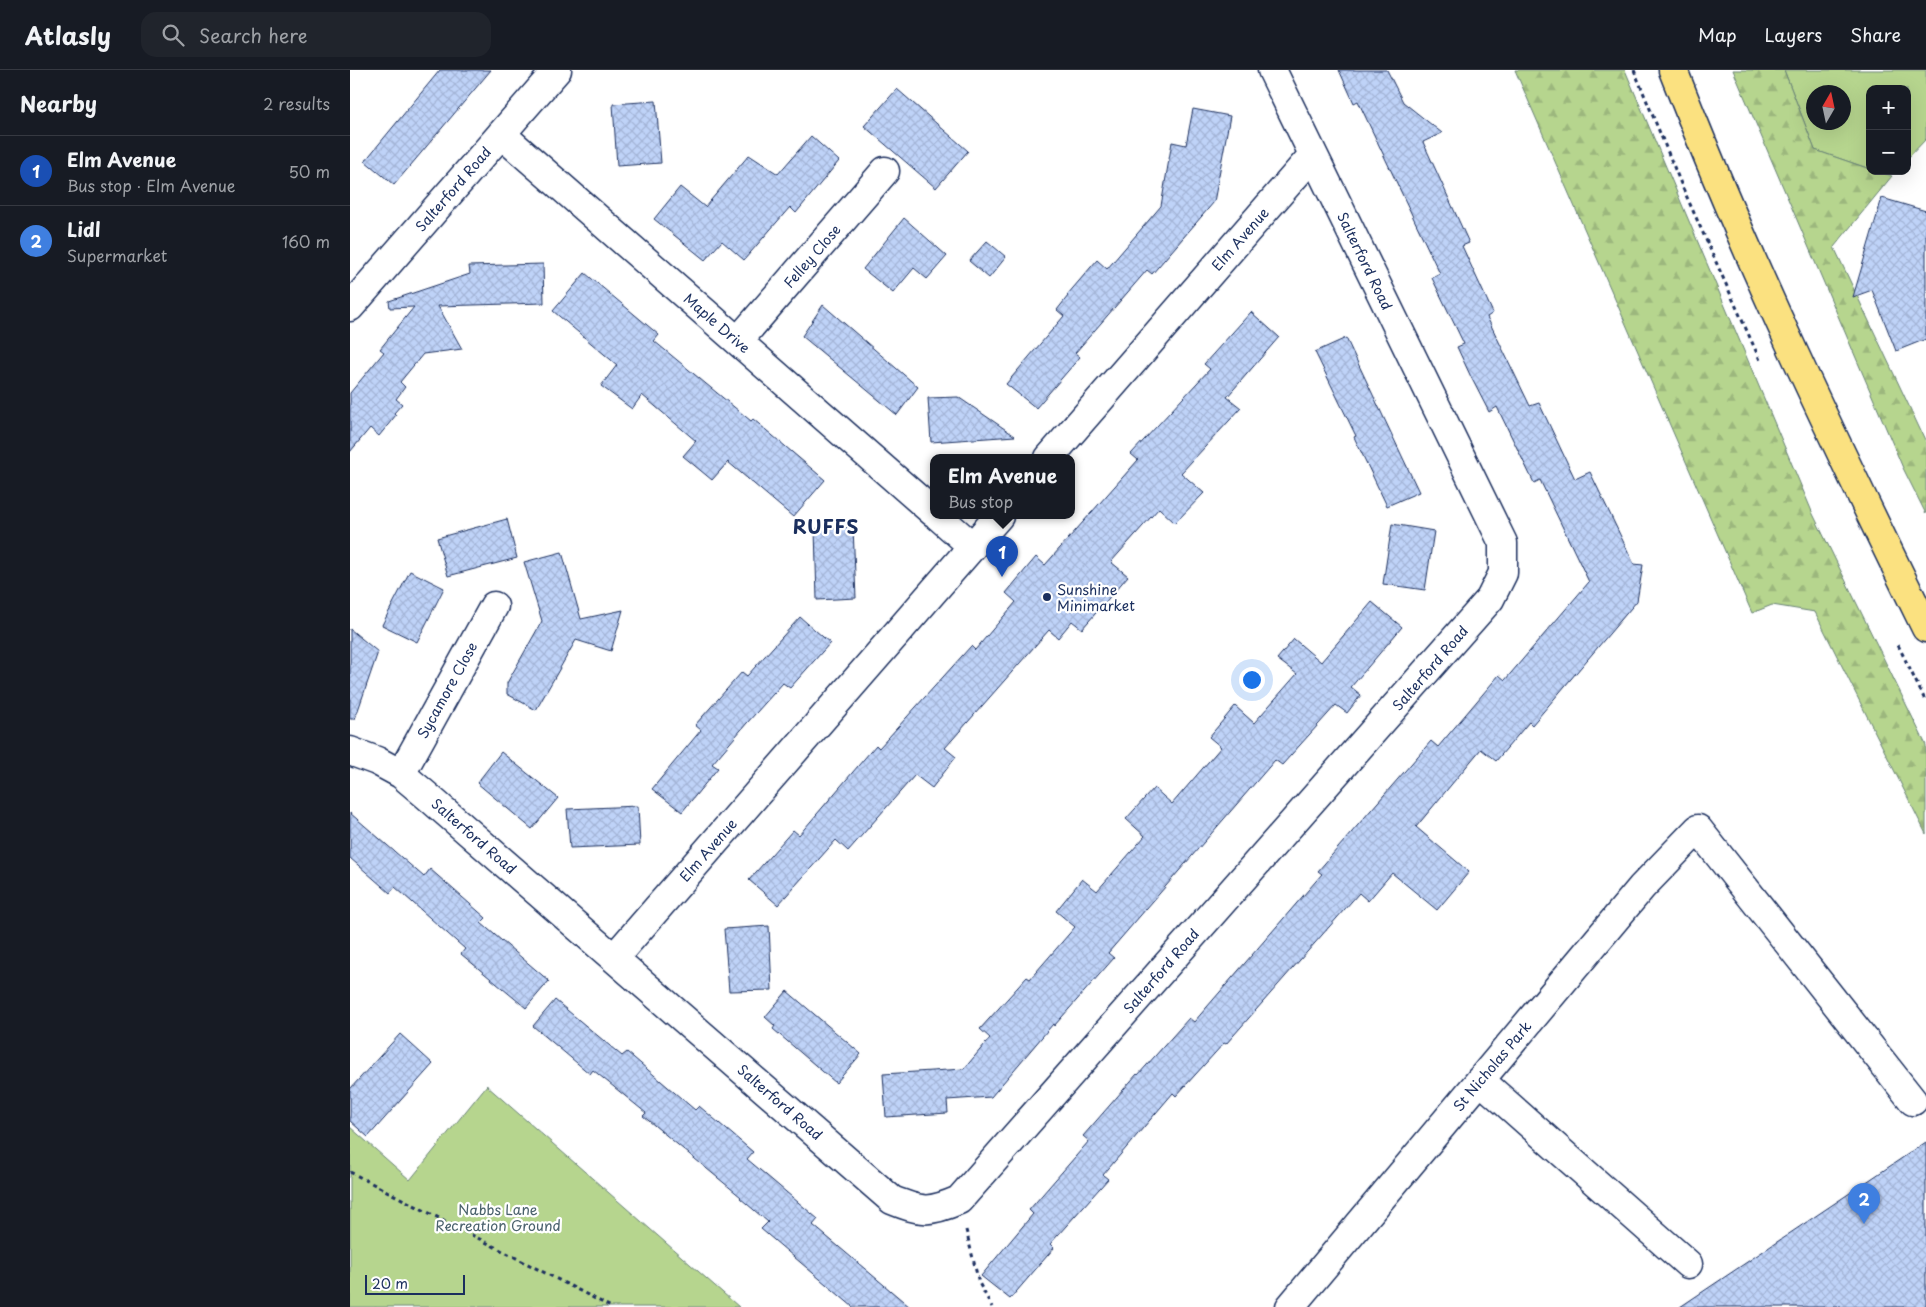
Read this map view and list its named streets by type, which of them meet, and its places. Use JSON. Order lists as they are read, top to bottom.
{
  "streets": {
    "street": [
      "Salterford Road",
      "Elm Avenue",
      "Felley Close",
      "Maple Drive",
      "Sycamore Close",
      "St Nicholas Park"
    ]
  },
  "crossings": [
    ["Salterford Road", "Elm Avenue"],
    ["Salterford Road", "Maple Drive"],
    ["Salterford Road", "Sycamore Close"],
    ["Felley Close", "Maple Drive"]
  ],
  "districts": ["RUFFS"],
  "parks": ["Nabbs Lane Recreation Ground"],
  "places": ["Sunshine Minimarket"],
  "scale_bar": "20 m",
  "north": "top",
  "page": {
    "header": "Atlasly",
    "search": "Search here",
    "nav": ["Map", "Layers", "Share"],
    "heading": ["Nearby", "2 results"],
    "map_buttons": ["+", "−"],
    "list": [
      {
        "mark": "1",
        "name": "Elm Avenue",
        "note": "Bus stop · Elm Avenue",
        "value": "50 m"
      },
      {
        "mark": "2",
        "name": "Lidl",
        "note": "Supermarket",
        "value": "160 m"
      }
    ],
    "popup": ["Elm Avenue", "Bus stop"],
    "pins": ["1", "2"],
    "scale": "20 m"
  }
}
